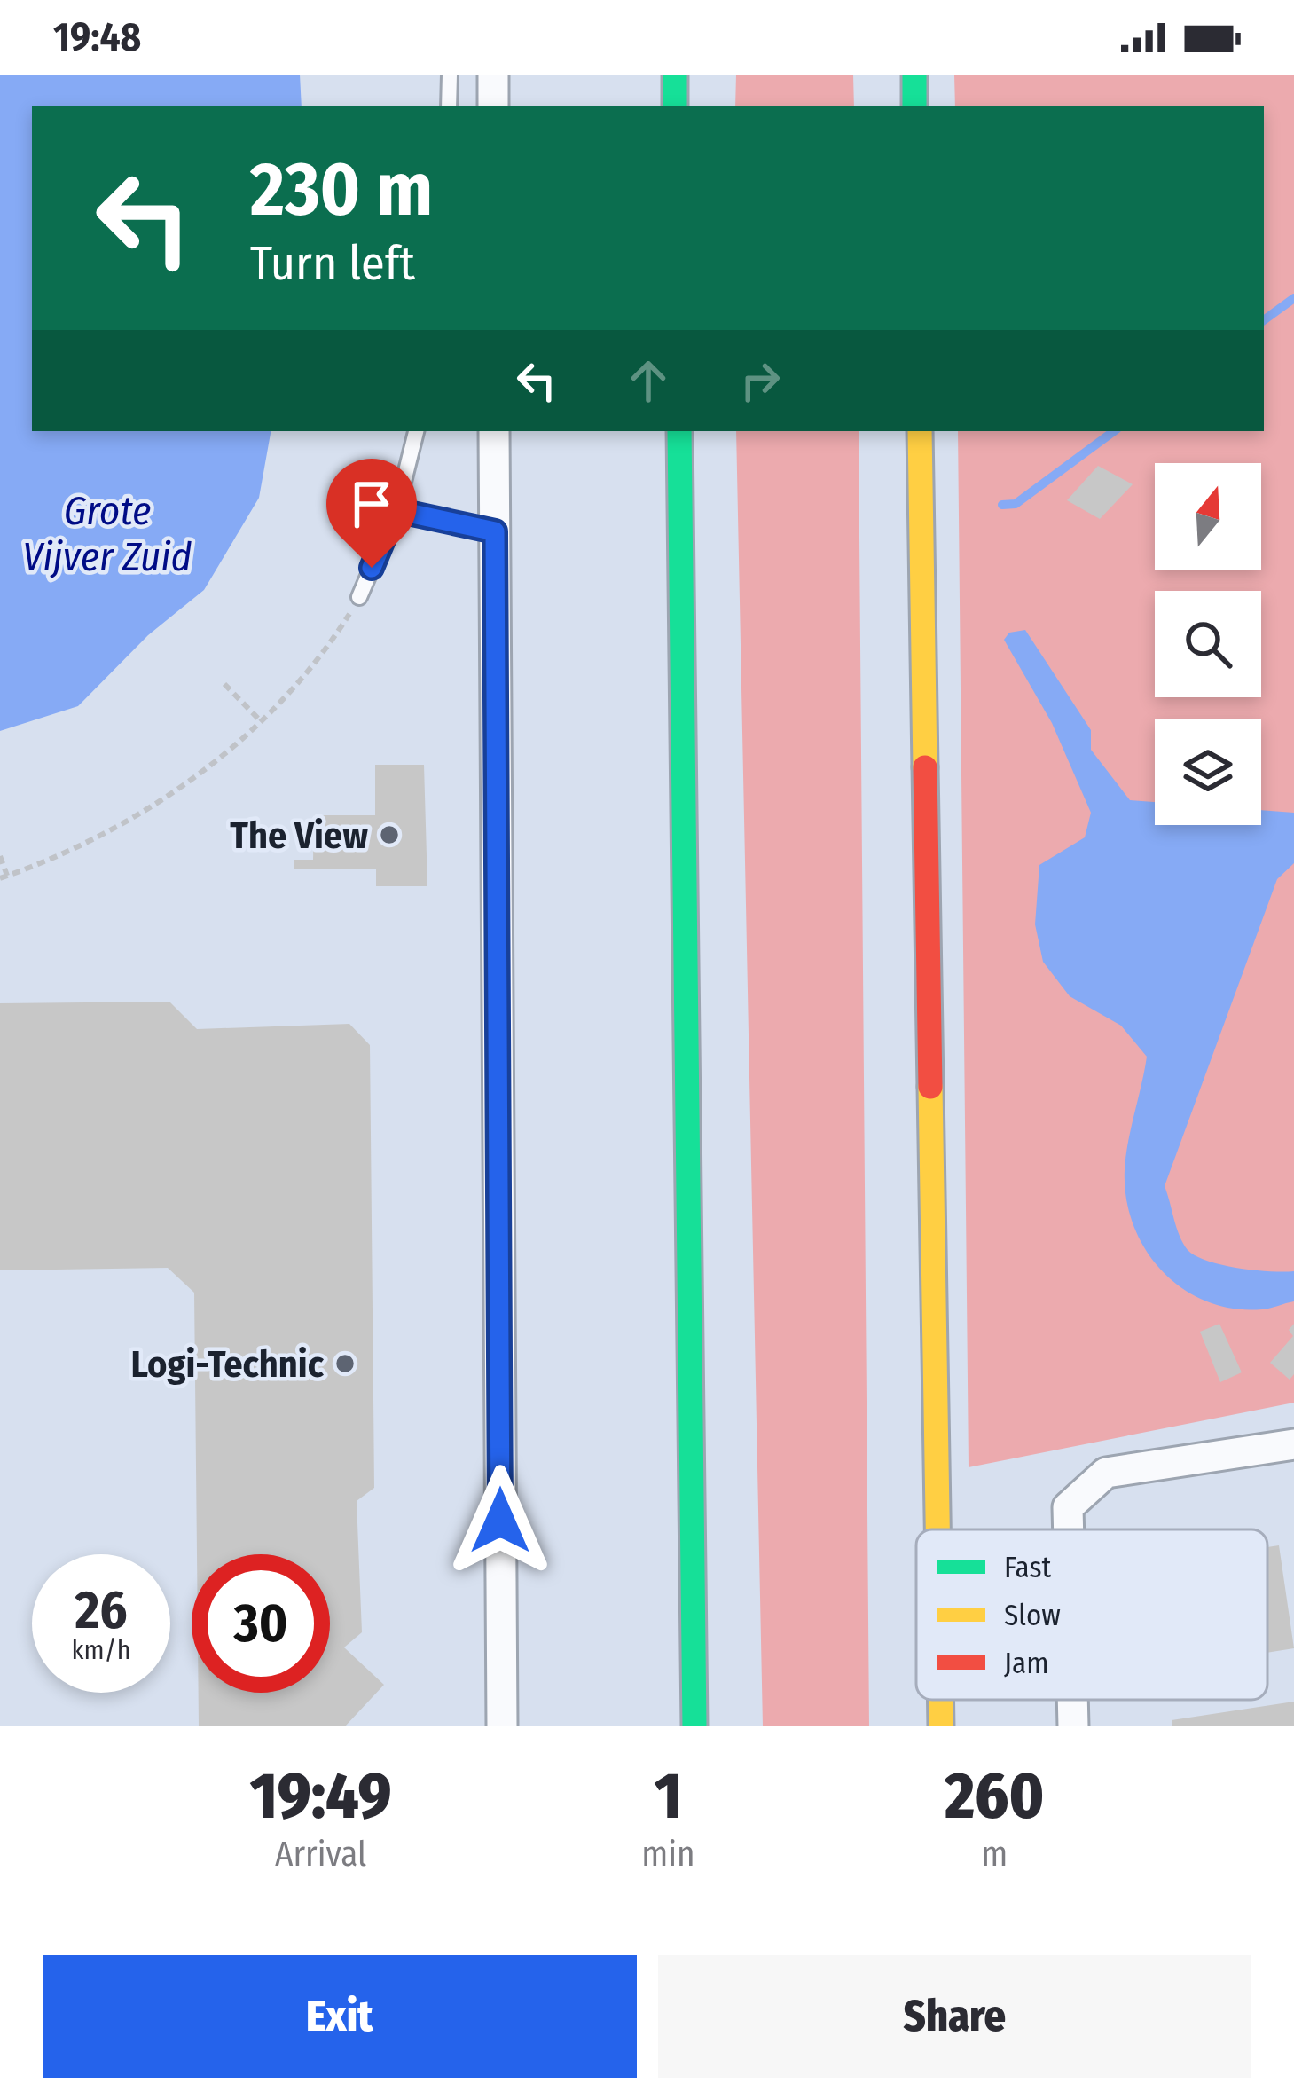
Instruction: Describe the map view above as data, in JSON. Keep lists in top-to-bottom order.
{
  "water": ["Grote Vijver Zuid"],
  "places": ["The View", "Logi-Technic"],
  "legend": ["Fast", "Slow", "Jam"],
  "north": "top",
  "page": {
    "status": "19:48",
    "turn": ["230 m", "Turn left"],
    "speed": "26 km/h",
    "limit": "30",
    "eta": [
      "19:49",
      "Arrival",
      "1",
      "min",
      "260",
      "m"
    ],
    "buttons": ["Exit", "Share"]
  }
}
